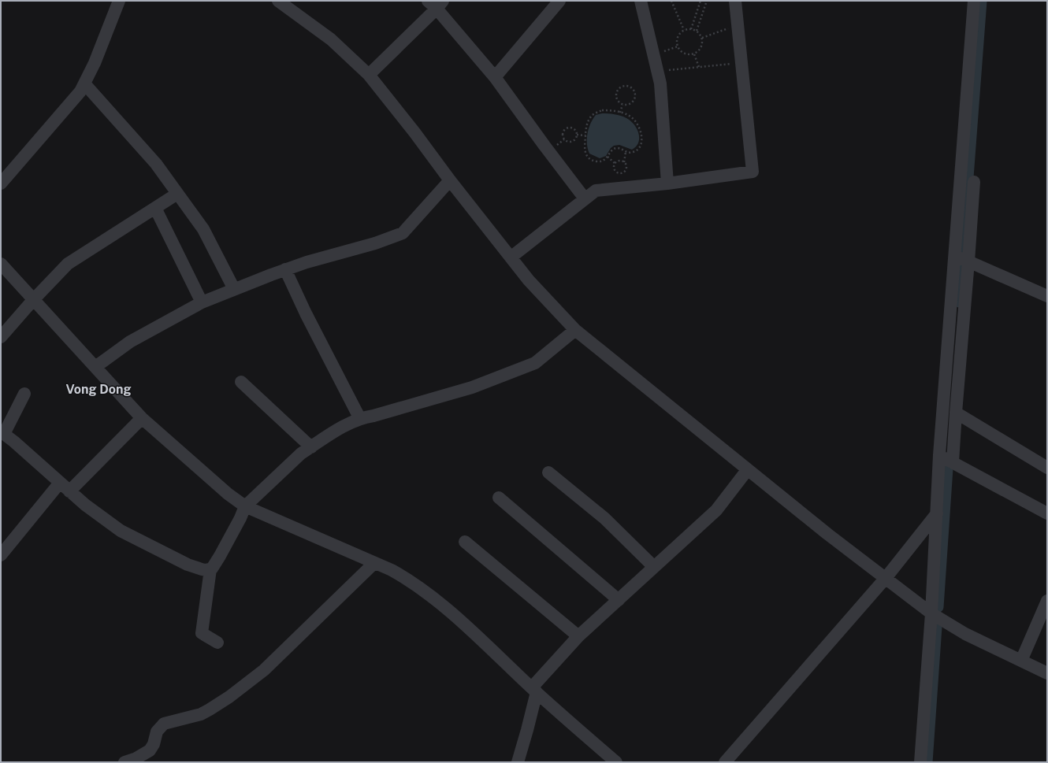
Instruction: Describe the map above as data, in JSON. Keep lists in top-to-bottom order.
{
  "districts": ["Vong Dong"]
}
